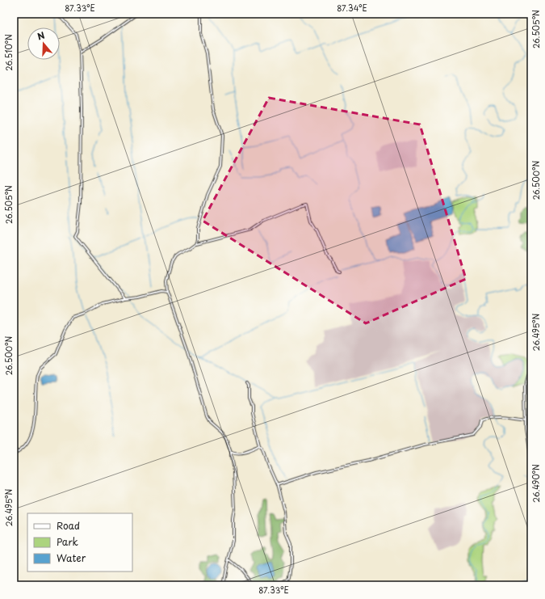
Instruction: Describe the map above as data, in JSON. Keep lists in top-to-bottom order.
{
  "legend": ["Road", "Park", "Water"],
  "north": "top",
  "coordinates": [
    "87.33°E",
    "87.34°E",
    "26.505°N",
    "26.510°N",
    "26.500°N",
    "26.495°N",
    "26.490°N"
  ]
}
